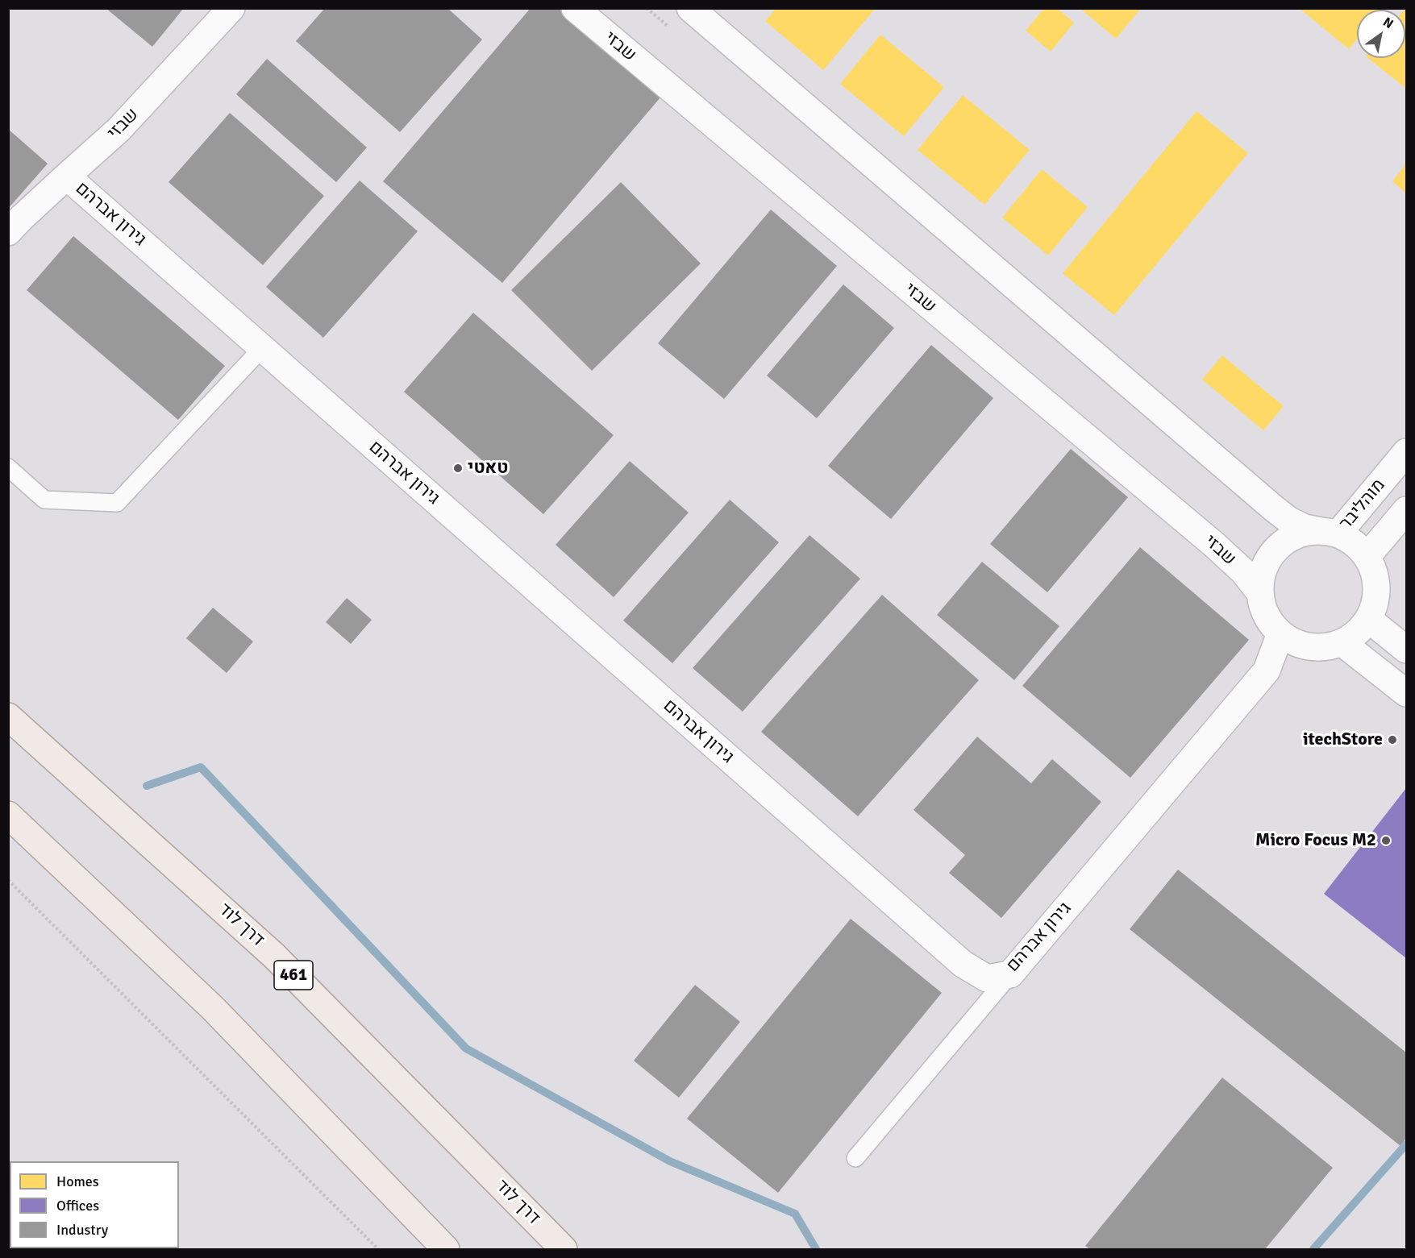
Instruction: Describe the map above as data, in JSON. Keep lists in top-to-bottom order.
{
  "streets": {
    "main road": ["דרך לוד", "461"],
    "street": ["שבזי", "גירון אברהם", "מוהליבר"]
  },
  "crossings": [
    ["שבזי", "גירון אברהם"],
    ["שבזי", "מוהליבר"],
    ["גירון אברהם", "מוהליבר"]
  ],
  "places": ["טאטי", "itechStore", "Micro Focus M2"],
  "legend": ["Homes", "Offices", "Industry"],
  "north": "top right"
}
